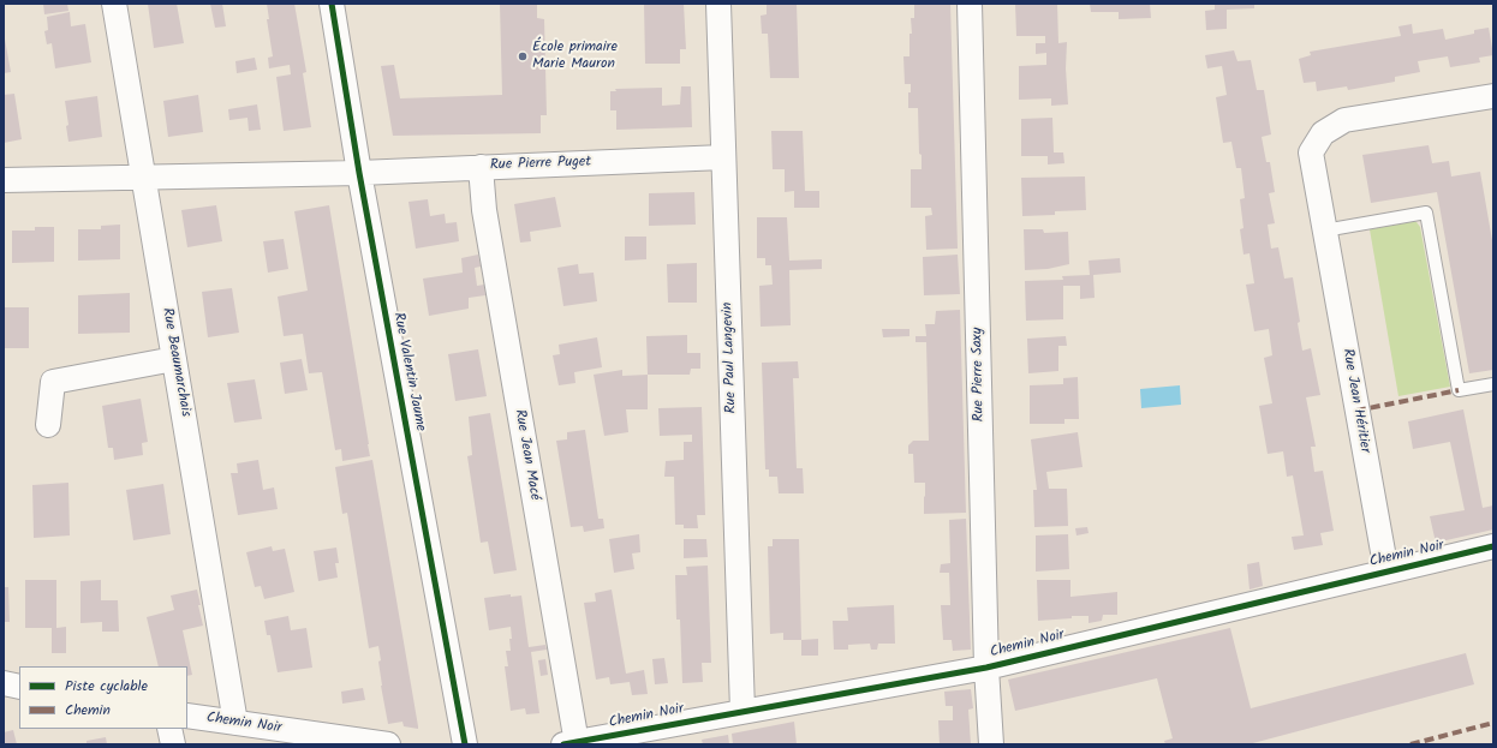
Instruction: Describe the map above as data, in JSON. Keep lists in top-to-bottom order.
{
  "streets": {
    "street": [
      "Rue Pierre Puget",
      "Rue Paul Langevin",
      "Rue Beaumarchais",
      "Rue Valentin Jaume",
      "Rue Pierre Saxy",
      "Rue Jean Héritier",
      "Rue Jean Macé",
      "Chemin Noir"
    ]
  },
  "crossings": [
    ["Rue Pierre Puget", "Rue Paul Langevin"],
    ["Rue Pierre Puget", "Rue Beaumarchais"],
    ["Rue Pierre Puget", "Rue Valentin Jaume"],
    ["Rue Pierre Puget", "Rue Jean Macé"],
    ["Rue Paul Langevin", "Chemin Noir"],
    ["Rue Beaumarchais", "Chemin Noir"],
    ["Rue Pierre Saxy", "Chemin Noir"],
    ["Rue Jean Héritier", "Chemin Noir"],
    ["Rue Jean Macé", "Chemin Noir"]
  ],
  "places": ["École primaire Marie Mauron"],
  "legend": ["Piste cyclable", "Chemin"]
}
